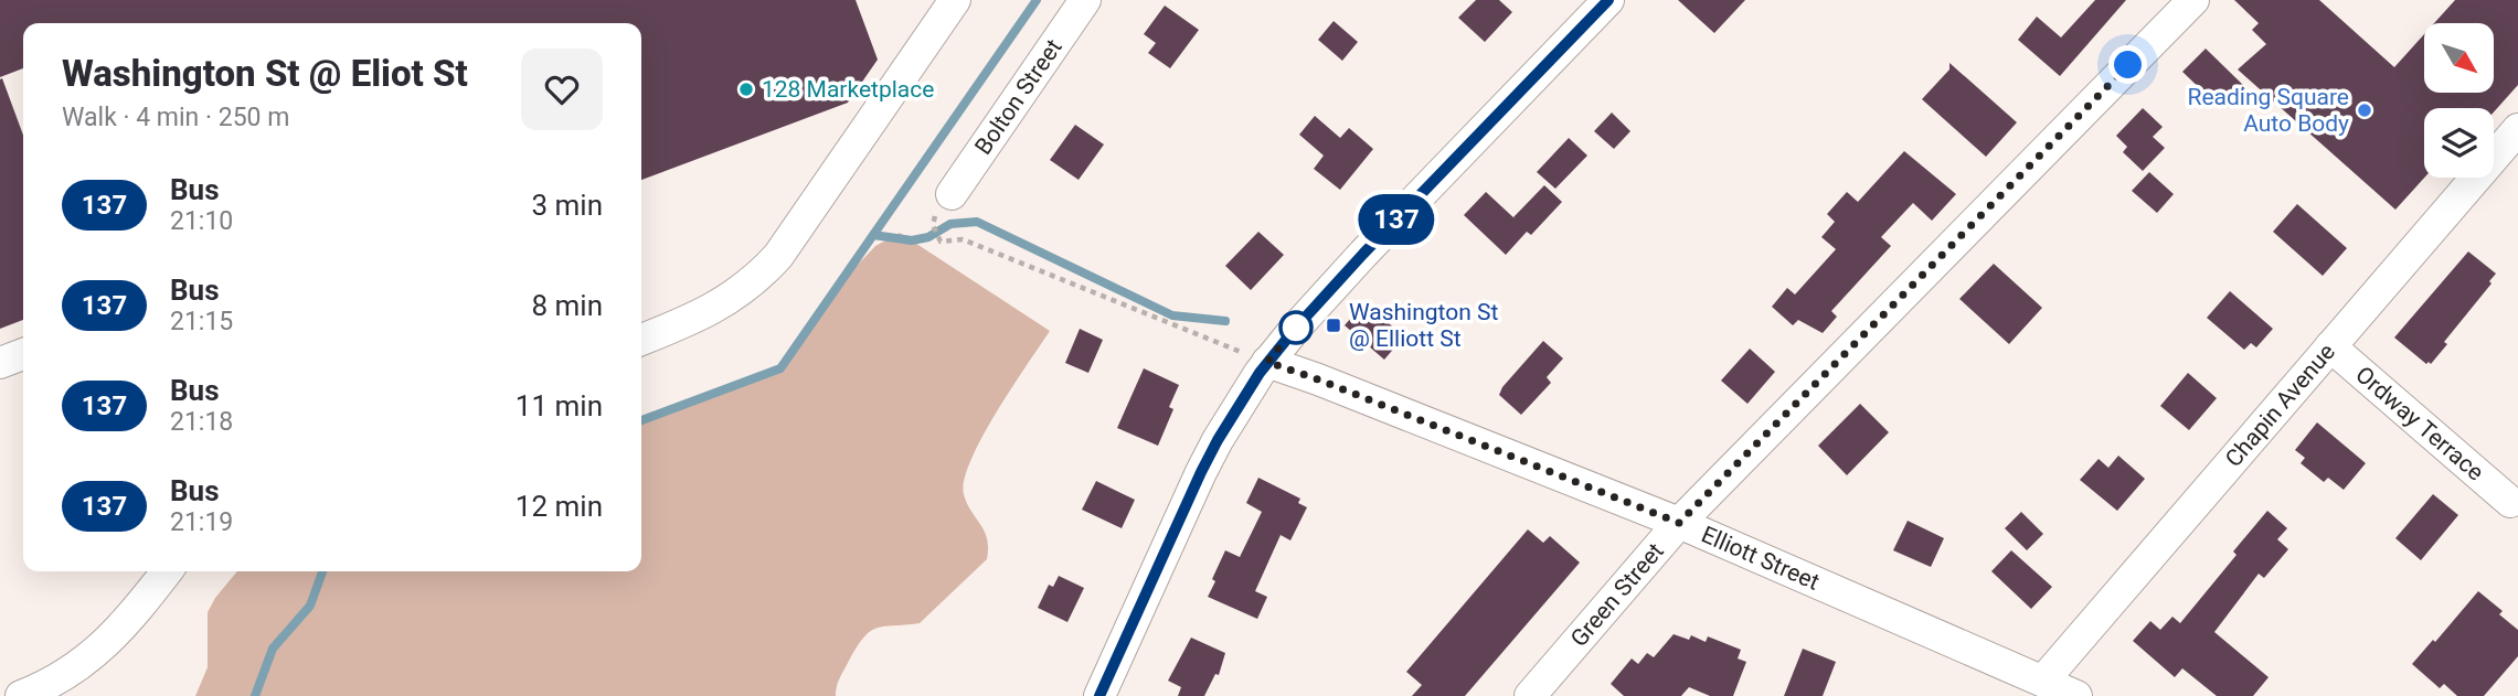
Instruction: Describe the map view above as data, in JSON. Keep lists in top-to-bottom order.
{
  "streets": {
    "street": [
      "Bolton Street",
      "Chapin Avenue",
      "Ordway Terrace",
      "Elliott Street",
      "Green Street"
    ]
  },
  "crossings": [
    ["Chapin Avenue", "Ordway Terrace"],
    ["Chapin Avenue", "Elliott Street"],
    ["Elliott Street", "Green Street"]
  ],
  "places": {
    "other": ["128 Marketplace", "Reading Square Auto Body"],
    "transit": ["Washington St @ Elliott St"]
  },
  "lines": ["bus line 137"],
  "north": "bottom right",
  "page": {
    "on_map": "137",
    "heading": ["Washington St @ Eliot St", "Walk · 4 min · 250 m"],
    "list": [
      {
        "mark": "137",
        "name": "Bus",
        "note": "21:10",
        "value": "3 min"
      },
      {
        "mark": "137",
        "name": "Bus",
        "note": "21:15",
        "value": "8 min"
      },
      {
        "mark": "137",
        "name": "Bus",
        "note": "21:18",
        "value": "11 min"
      },
      {
        "mark": "137",
        "name": "Bus",
        "note": "21:19",
        "value": "12 min"
      }
    ]
  }
}
